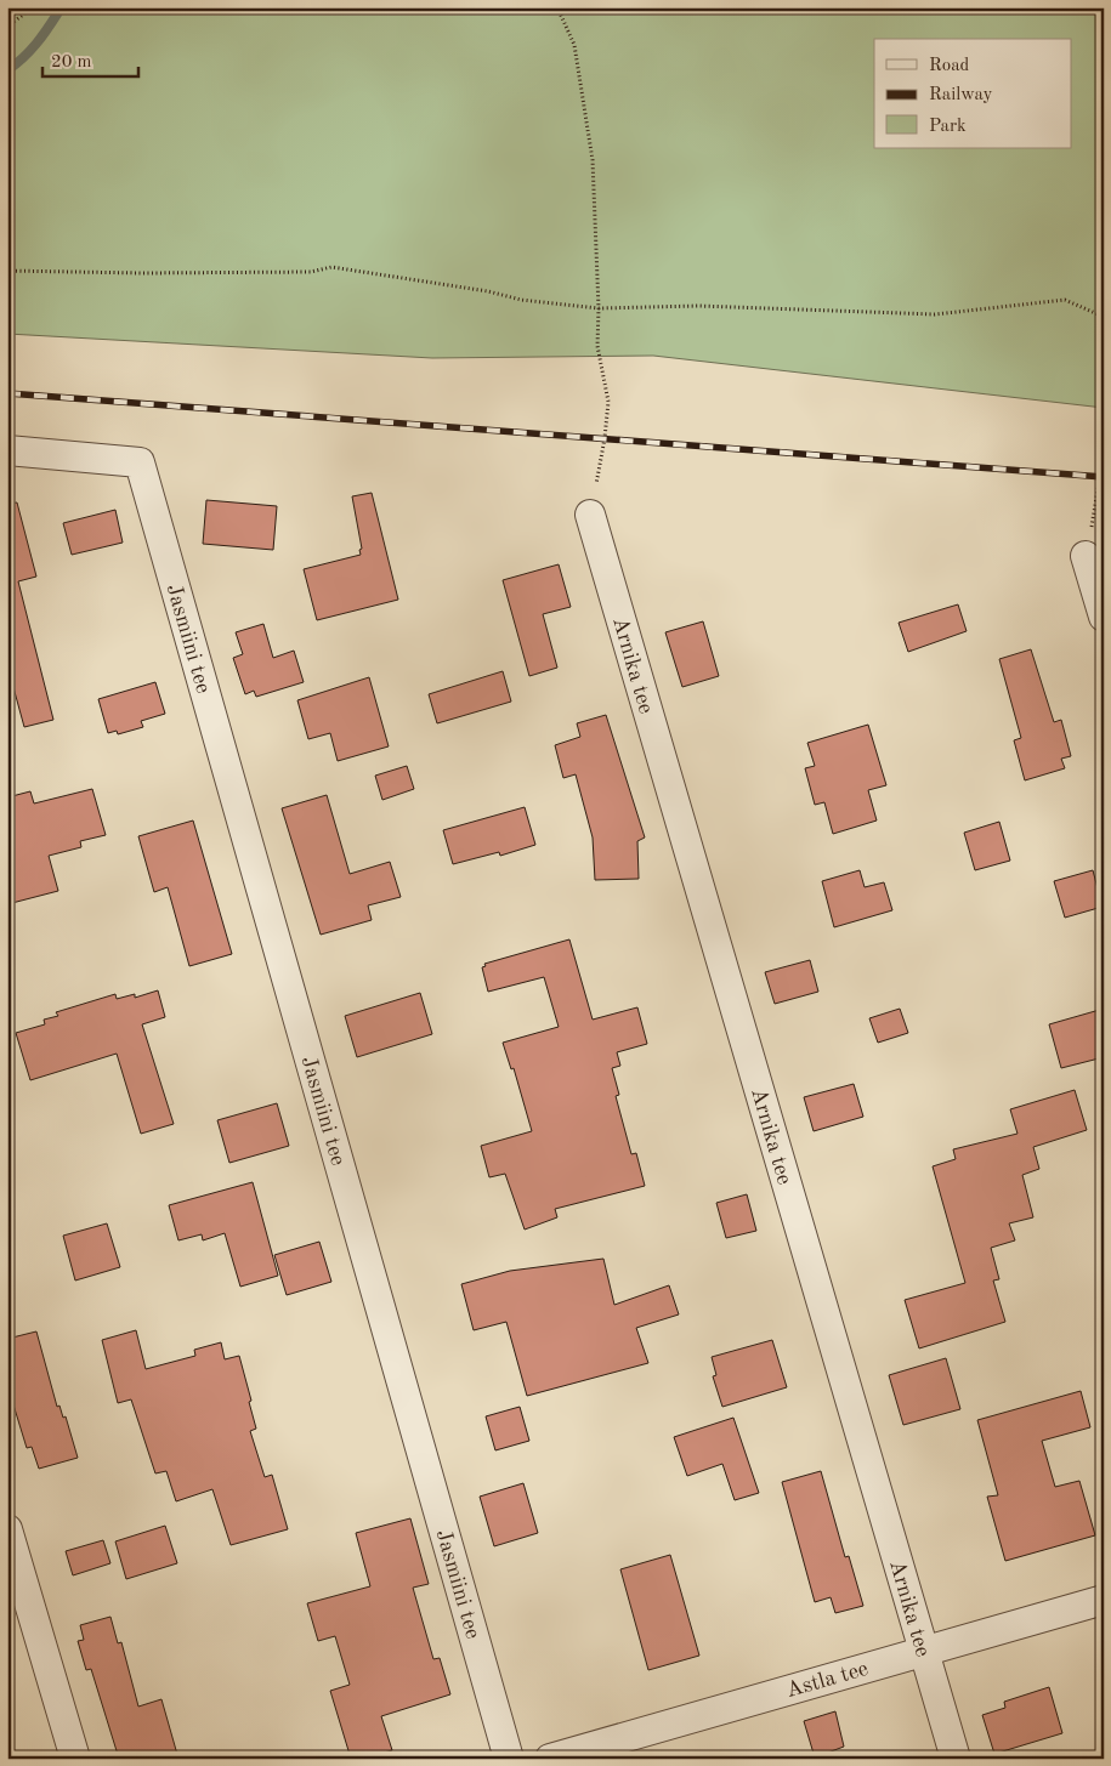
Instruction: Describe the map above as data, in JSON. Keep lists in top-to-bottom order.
{
  "streets": {
    "street": ["Jasmiini tee", "Arnika tee", "Astla tee"]
  },
  "crossings": [
    ["Arnika tee", "Astla tee"]
  ],
  "legend": ["Road", "Railway", "Park"],
  "scale_bar": "20 m"
}
